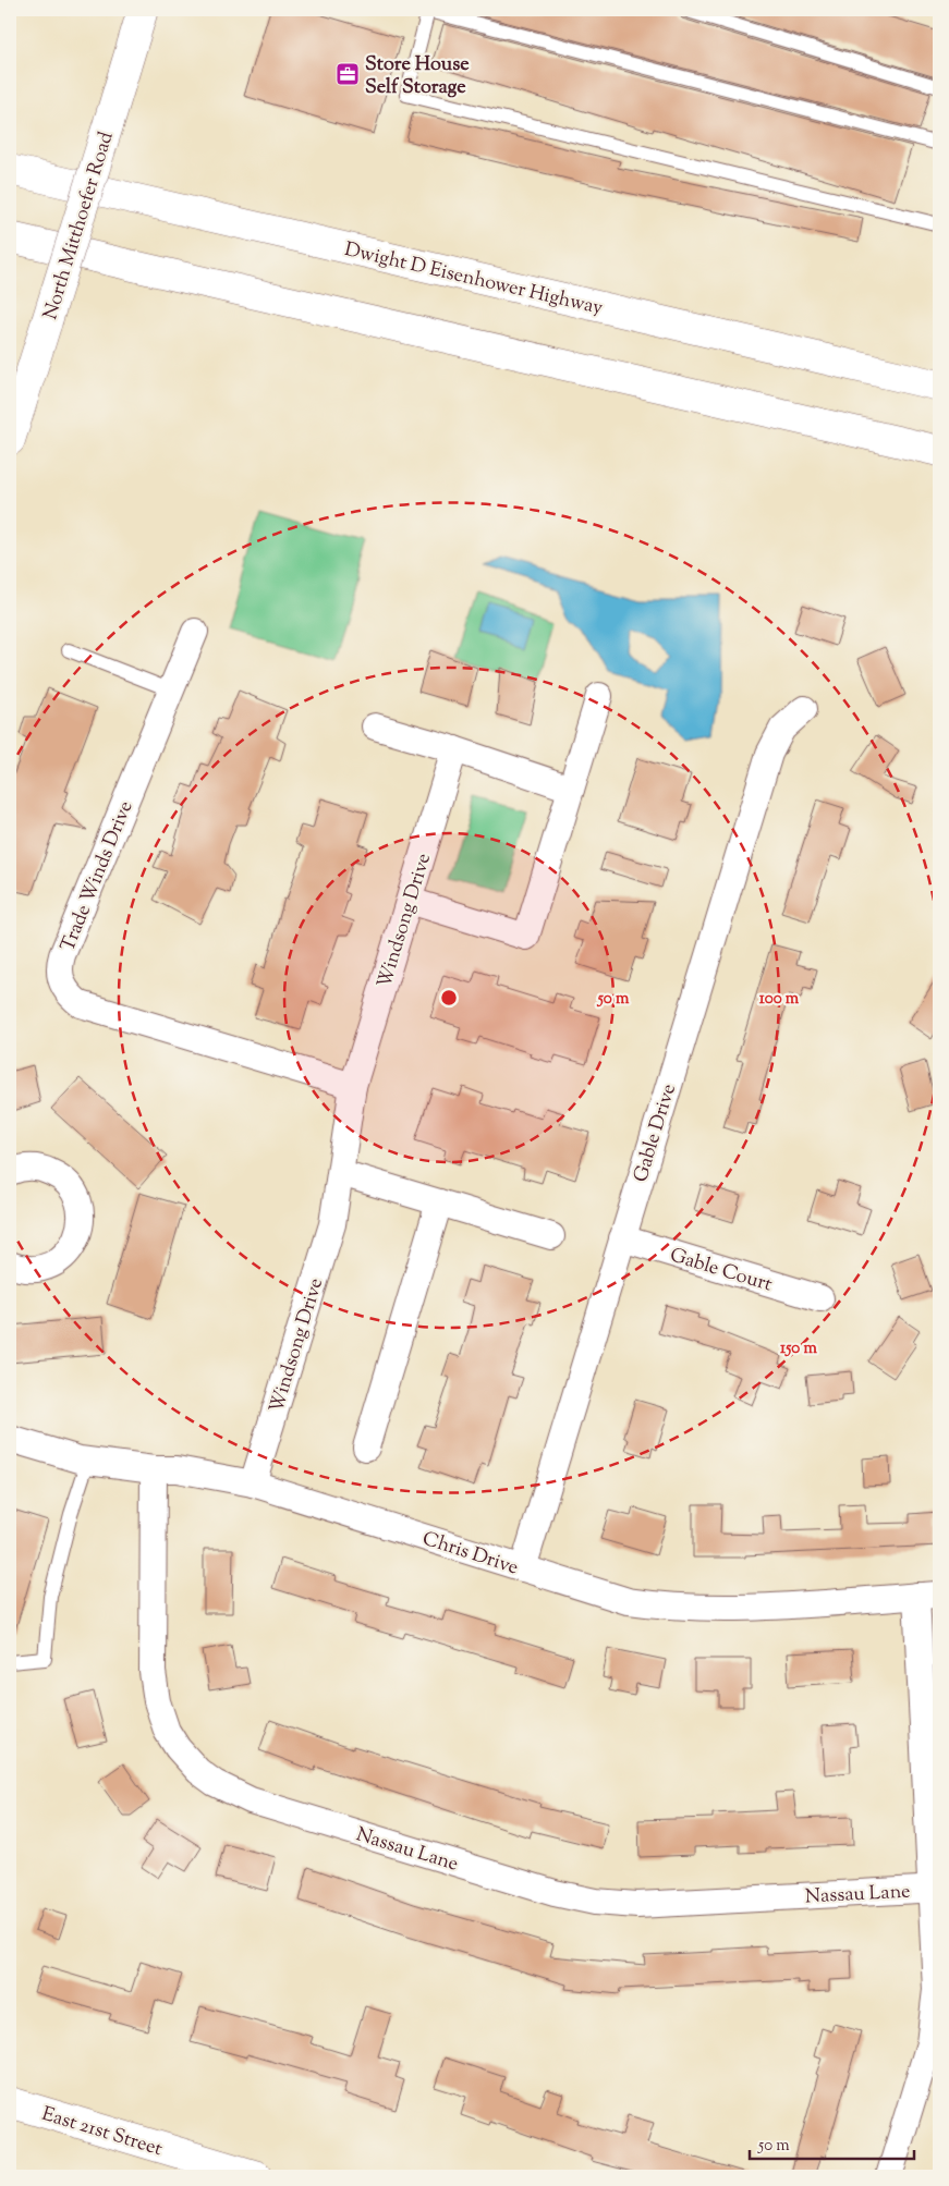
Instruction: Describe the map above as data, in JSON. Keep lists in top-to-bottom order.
{
  "streets": {
    "main road": ["North Mitthoefer Road", "Dwight D Eisenhower Highway", "East 21st Street"],
    "street": [
      "Trade Winds Drive",
      "Windsong Drive",
      "Gable Drive",
      "Gable Court",
      "Chris Drive",
      "Nassau Lane"
    ]
  },
  "crossings": [
    ["Trade Winds Drive", "Windsong Drive"],
    ["Windsong Drive", "Chris Drive"],
    ["Gable Drive", "Gable Court"],
    ["Gable Drive", "Chris Drive"],
    ["Chris Drive", "Nassau Lane"]
  ],
  "places": {
    "office": ["Store House Self Storage"]
  },
  "scale_bar": "50 m",
  "rings": ["50 m", "100 m", "150 m"]
}
